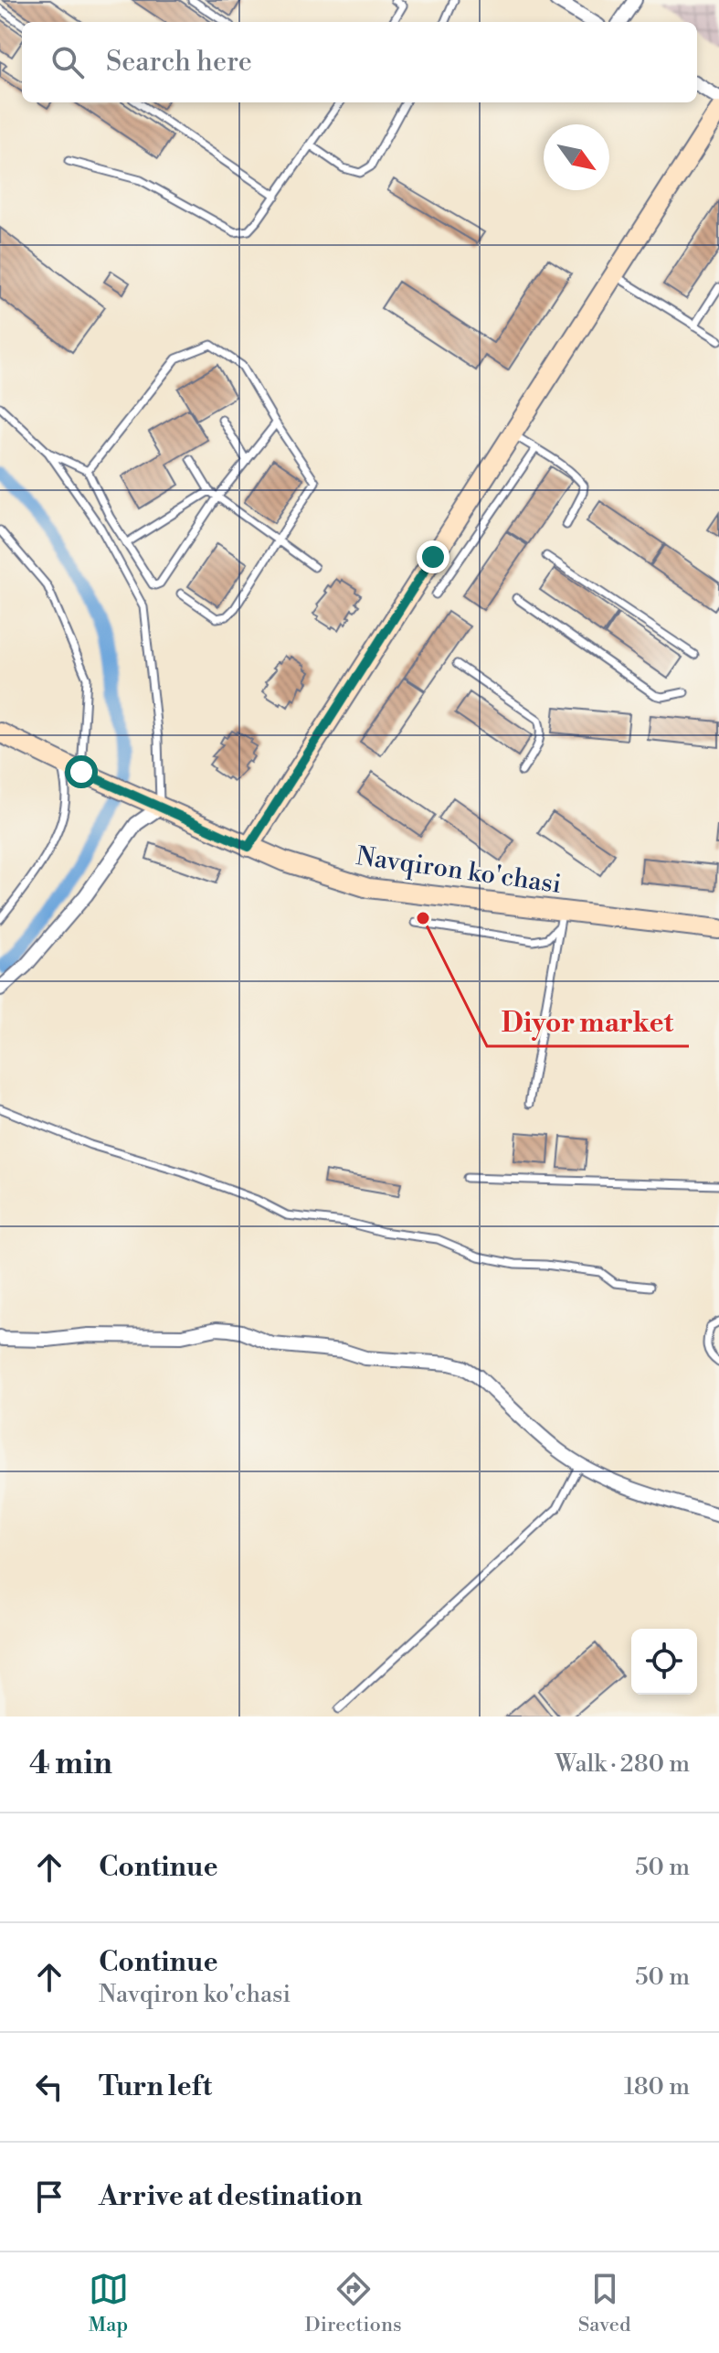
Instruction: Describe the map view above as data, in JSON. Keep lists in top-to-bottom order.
{
  "streets": {
    "street": ["Navqiron ko'chasi"]
  },
  "places": ["Diyor market"],
  "north": "bottom right",
  "page": {
    "search": "Search here",
    "heading": ["4 min", "Walk · 280 m"],
    "list": [
      ["Continue", "50 m"],
      ["Continue", "Navqiron ko'chasi", "50 m"],
      ["Turn left", "180 m"],
      "Arrive at destination"
    ],
    "nav": ["Map", "Directions", "Saved"]
  }
}
